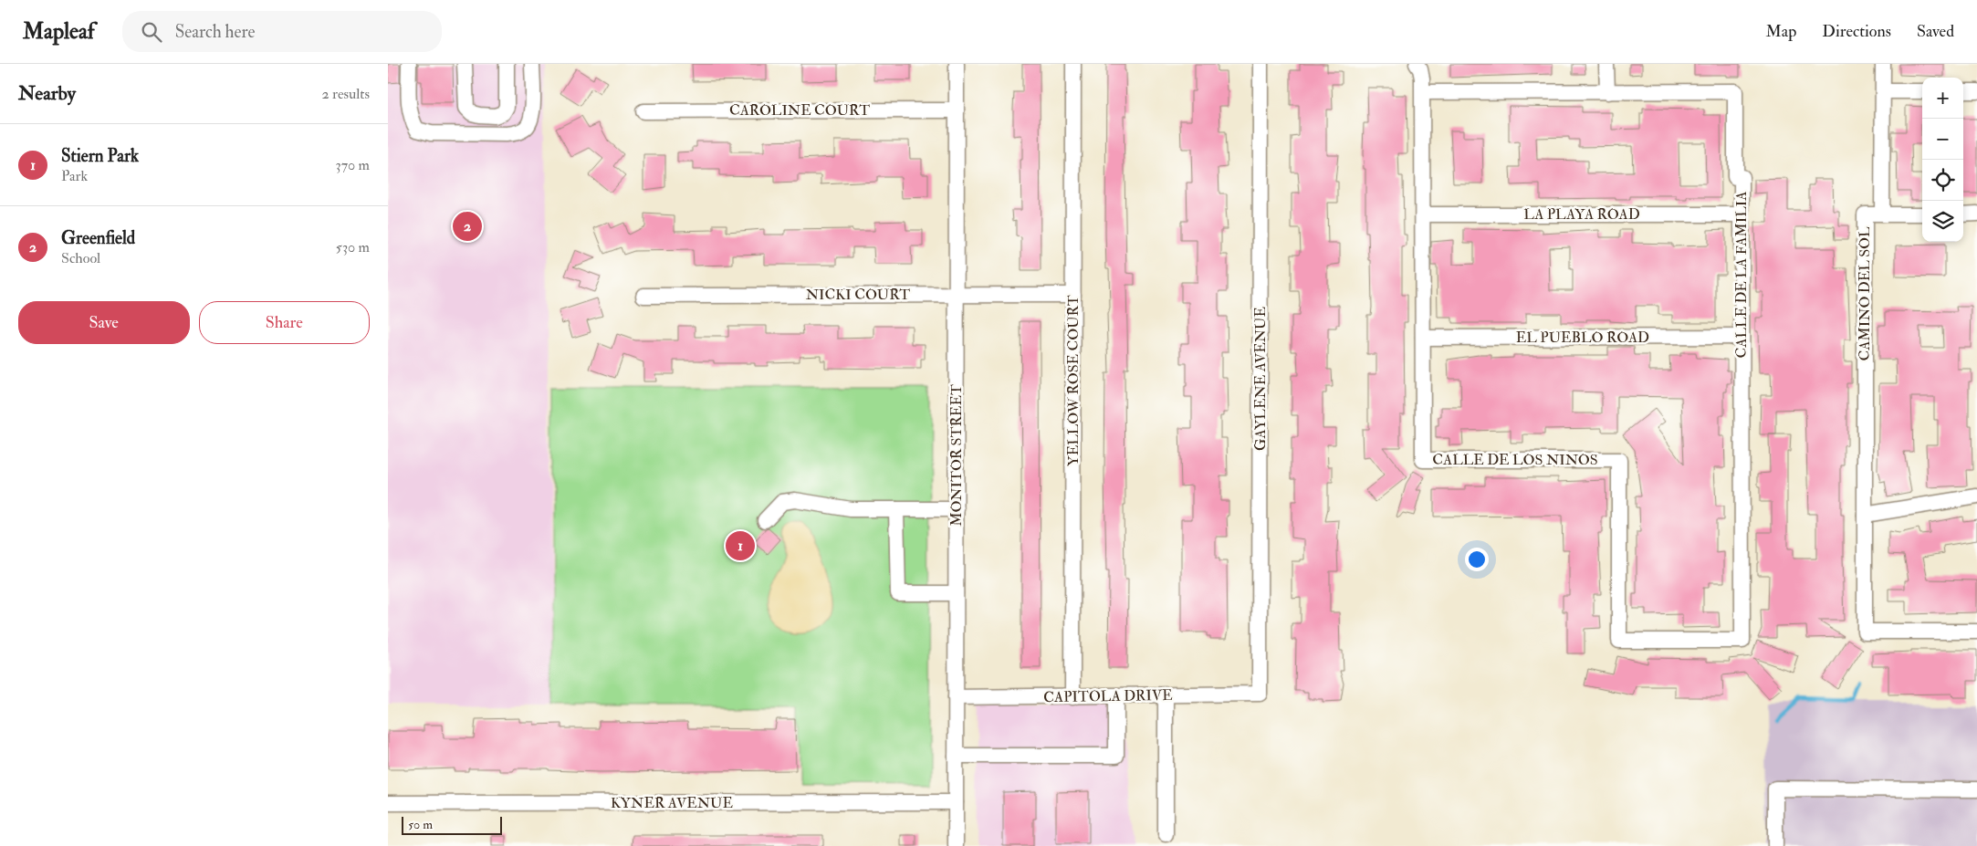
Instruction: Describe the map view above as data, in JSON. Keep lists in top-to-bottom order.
{
  "streets": {
    "street": [
      "CAROLINE COURT",
      "LA PLAYA ROAD",
      "CALLE DE LA FAMILIA",
      "CAMINO DEL SOL",
      "NICKI COURT",
      "EL PUEBLO ROAD",
      "GAYLENE AVENUE",
      "YELLOW ROSE COURT",
      "MONITOR STREET",
      "CALLE DE LOS NINOS",
      "CAPITOLA DRIVE",
      "KYNER AVENUE"
    ]
  },
  "crossings": [
    ["CAROLINE COURT", "MONITOR STREET"],
    ["LA PLAYA ROAD", "CALLE DE LA FAMILIA"],
    ["LA PLAYA ROAD", "CALLE DE LOS NINOS"],
    ["CALLE DE LA FAMILIA", "EL PUEBLO ROAD"],
    ["CALLE DE LA FAMILIA", "CALLE DE LOS NINOS"],
    ["NICKI COURT", "YELLOW ROSE COURT"],
    ["NICKI COURT", "MONITOR STREET"],
    ["EL PUEBLO ROAD", "CALLE DE LOS NINOS"],
    ["GAYLENE AVENUE", "CAPITOLA DRIVE"],
    ["YELLOW ROSE COURT", "CAPITOLA DRIVE"],
    ["MONITOR STREET", "CAPITOLA DRIVE"],
    ["MONITOR STREET", "KYNER AVENUE"]
  ],
  "scale_bar": "50 m",
  "page": {
    "header": "Mapleaf",
    "search": "Search here",
    "nav": ["Map", "Directions", "Saved"],
    "heading": ["Nearby", "2 results"],
    "map_buttons": ["+", "−"],
    "list": [
      {
        "mark": "1",
        "name": "Stiern Park",
        "note": "Park",
        "value": "370 m"
      },
      {
        "mark": "2",
        "name": "Greenfield",
        "note": "School",
        "value": "530 m"
      }
    ],
    "pins": ["2", "1"],
    "buttons": ["Save", "Share"],
    "scale": "50 m"
  }
}
